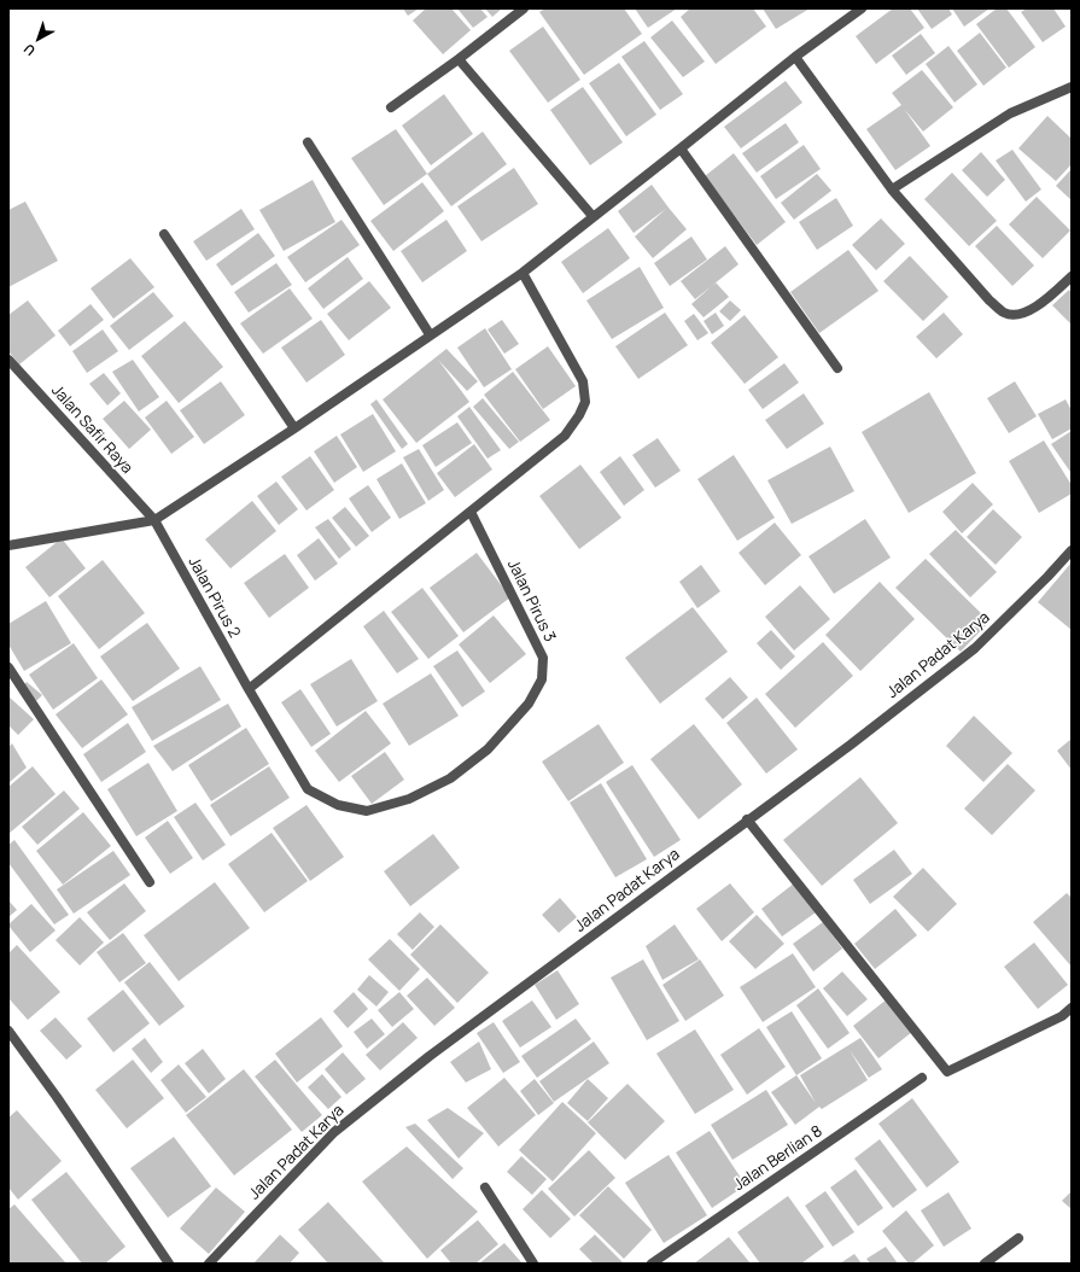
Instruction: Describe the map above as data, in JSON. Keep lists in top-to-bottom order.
{
  "streets": {
    "street": [
      "Jalan Safir Raya",
      "Jalan Pirus 2",
      "Jalan Pirus 3",
      "Jalan Padat Karya",
      "Jalan Berlian 8"
    ]
  },
  "crossings": [
    ["Jalan Safir Raya", "Jalan Pirus 2"],
    ["Jalan Pirus 2", "Jalan Pirus 3"]
  ],
  "north": "bottom left"
}
